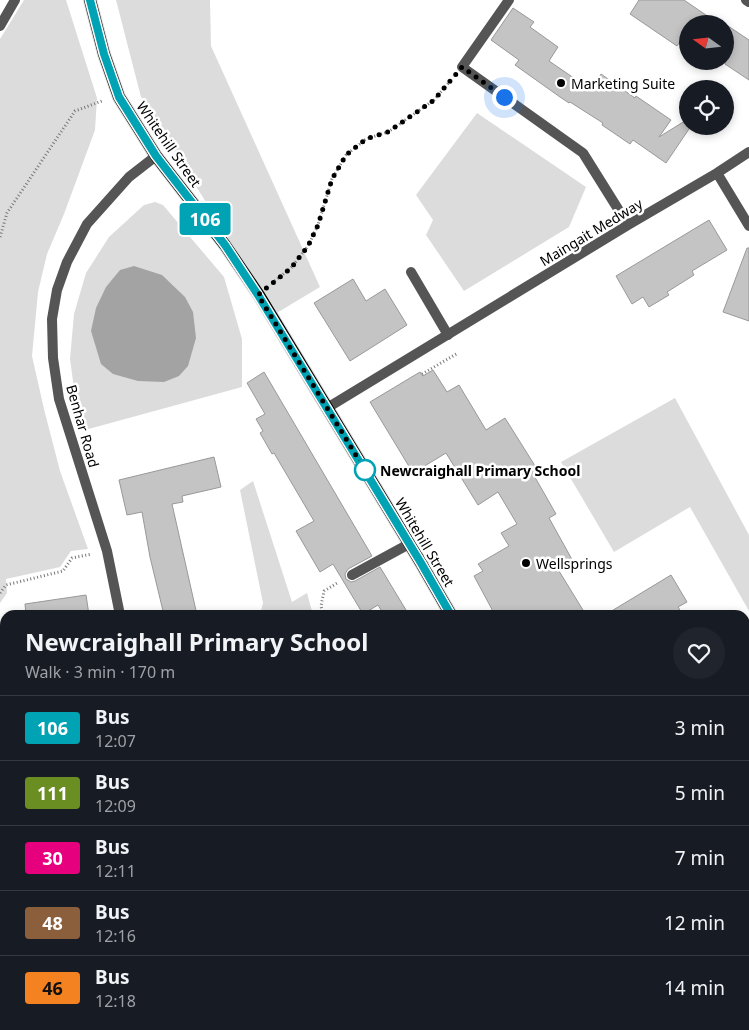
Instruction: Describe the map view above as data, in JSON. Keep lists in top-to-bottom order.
{
  "streets": {
    "main road": ["Whitehill Street"],
    "street": ["Maingait Medway", "Benhar Road"]
  },
  "crossings": [
    ["Whitehill Street", "Benhar Road"]
  ],
  "places": ["Marketing Suite", "Newcraighall Primary School", "Wellsprings"],
  "lines": ["bus line 106"],
  "north": "left",
  "page": {
    "on_map": "106",
    "heading": ["Newcraighall Primary School", "Walk · 3 min · 170 m"],
    "list": [
      {
        "mark": "106",
        "name": "Bus",
        "note": "12:07",
        "value": "3 min"
      },
      {
        "mark": "111",
        "name": "Bus",
        "note": "12:09",
        "value": "5 min"
      },
      {
        "mark": "30",
        "name": "Bus",
        "note": "12:11",
        "value": "7 min"
      },
      {
        "mark": "48",
        "name": "Bus",
        "note": "12:16",
        "value": "12 min"
      },
      {
        "mark": "46",
        "name": "Bus",
        "note": "12:18",
        "value": "14 min"
      }
    ]
  }
}
